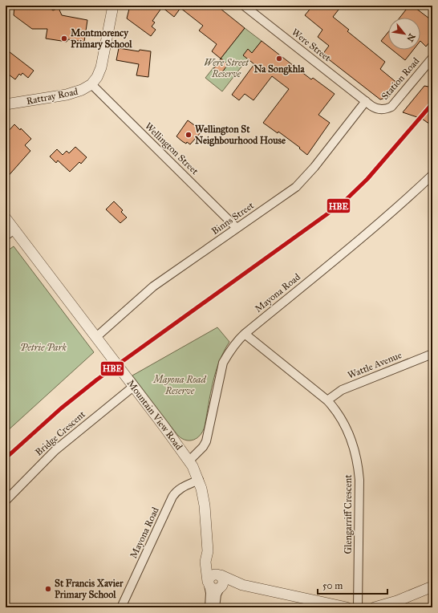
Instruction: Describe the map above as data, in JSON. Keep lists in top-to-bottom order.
{
  "streets": {
    "street": [
      "Were Street",
      "Station Road",
      "Rattray Road",
      "Wellington Street",
      "Binns Street",
      "Mayona Road",
      "Wattle Avenue",
      "Mountain View Road",
      "Bridge Crescent",
      "Glengarriff Crescent"
    ]
  },
  "crossings": [
    ["Were Street", "Station Road"],
    ["Were Street", "Binns Street"],
    ["Station Road", "Binns Street"],
    ["Rattray Road", "Wellington Street"],
    ["Wellington Street", "Binns Street"],
    ["Binns Street", "Mountain View Road"],
    ["Mayona Road", "Mountain View Road"],
    ["Mayona Road", "Glengarriff Crescent"],
    ["Wattle Avenue", "Glengarriff Crescent"],
    ["Mountain View Road", "Bridge Crescent"]
  ],
  "parks": ["Were Street Reserve", "Petrie Park", "Mayona Road Reserve"],
  "places": [
    "Montmorency Primary School",
    "Na Songkhla",
    "Wellington St Neighbourhood House",
    "St Francis Xavier Primary School"
  ],
  "lines": ["transit line HBE"],
  "scale_bar": "50 m",
  "north": "bottom right"
}
